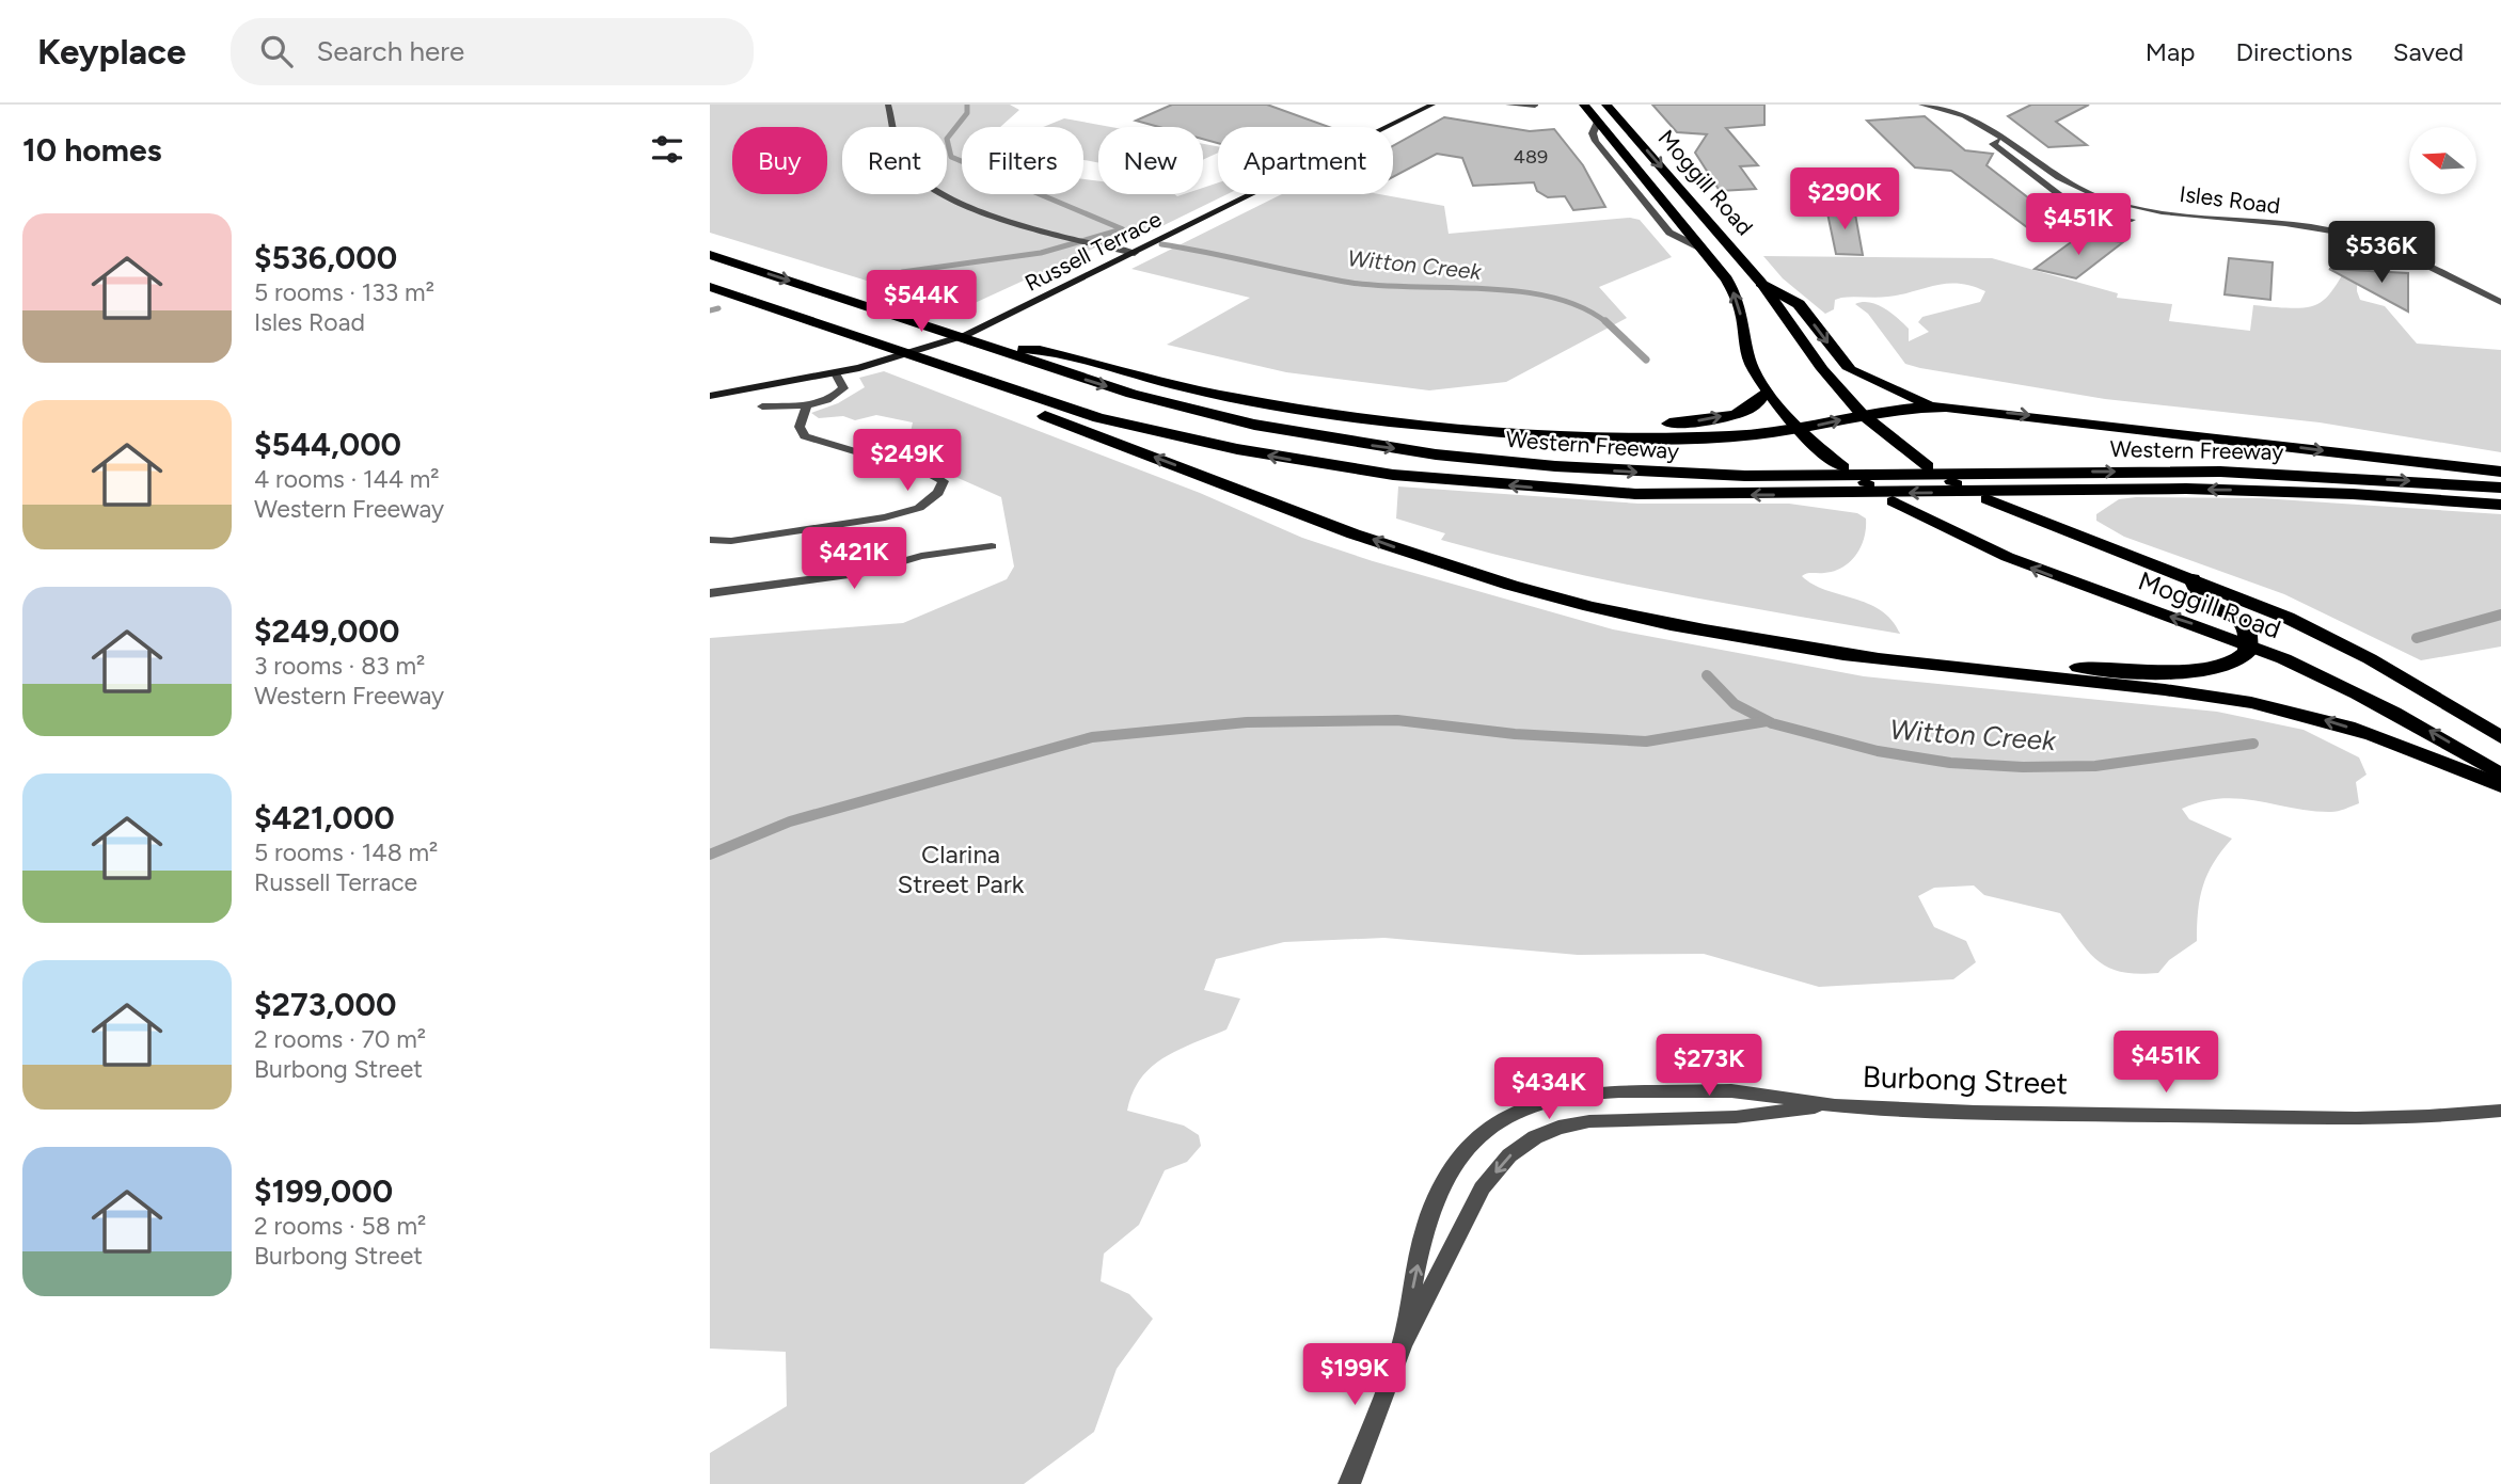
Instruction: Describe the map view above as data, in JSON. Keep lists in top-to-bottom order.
{
  "streets": {
    "highway": ["Moggill Road", "Western Freeway"],
    "main road": ["Russell Terrace"],
    "street": ["Isles Road", "Burbong Street"]
  },
  "water": ["Witton Creek"],
  "parks": ["Clarina Street Park"],
  "house_numbers": ["489"],
  "north": "left",
  "page": {
    "header": "Keyplace",
    "search": "Search here",
    "nav": ["Map", "Directions", "Saved"],
    "heading": "10 homes",
    "chip": [
      "Buy",
      "Rent",
      "Filters",
      "New",
      "Apartment"
    ],
    "price": [
      "$290K",
      "$451K",
      "$536K",
      "$544K",
      "$249K",
      "$421K",
      "$451K",
      "$273K",
      "$434K",
      "$199K"
    ],
    "list": [
      {
        "name": "$536,000",
        "note": "5 rooms · 133 m² · Isles Road"
      },
      {
        "name": "$544,000",
        "note": "4 rooms · 144 m² · Western Freeway"
      },
      {
        "name": "$249,000",
        "note": "3 rooms · 83 m² · Western Freeway"
      },
      {
        "name": "$421,000",
        "note": "5 rooms · 148 m² · Russell Terrace"
      },
      {
        "name": "$273,000",
        "note": "2 rooms · 70 m² · Burbong Street"
      },
      {
        "name": "$199,000",
        "note": "2 rooms · 58 m² · Burbong Street"
      }
    ]
  }
}
